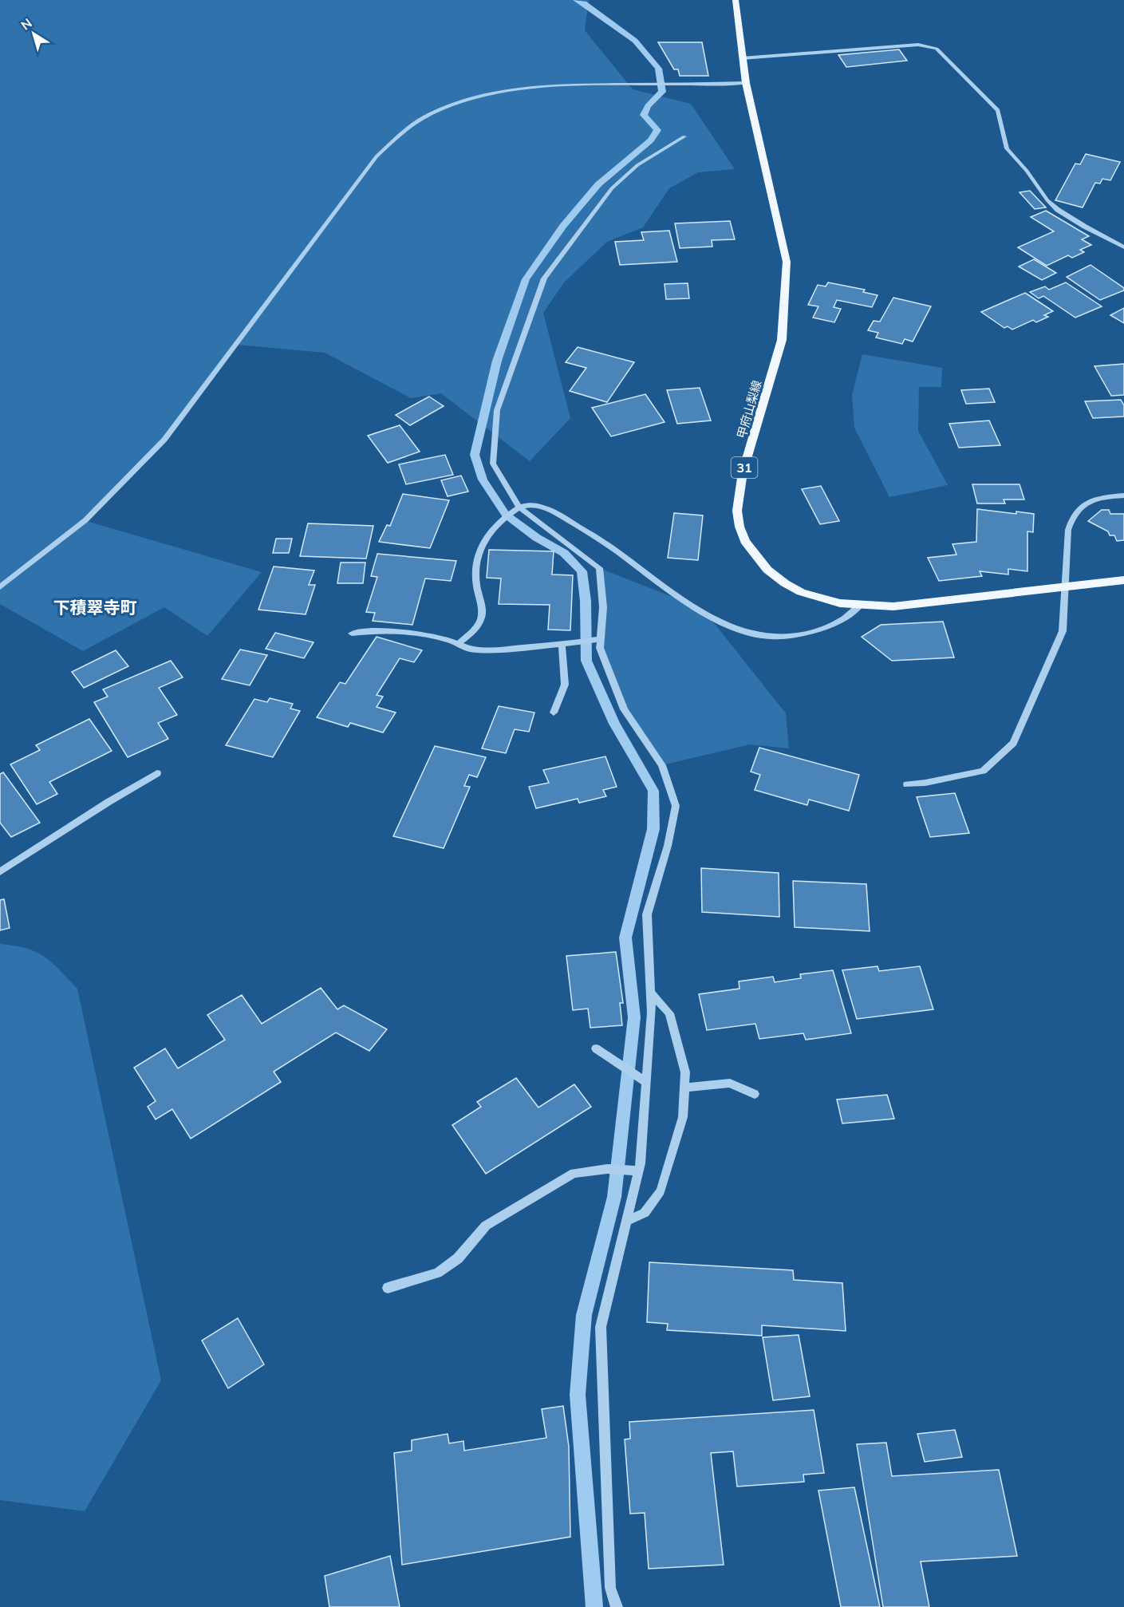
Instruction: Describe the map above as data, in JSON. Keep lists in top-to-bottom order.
{
  "streets": {
    "main road": ["甲府山梨線", "31"]
  },
  "districts": ["下積翠寺町"],
  "north": "top left"
}
